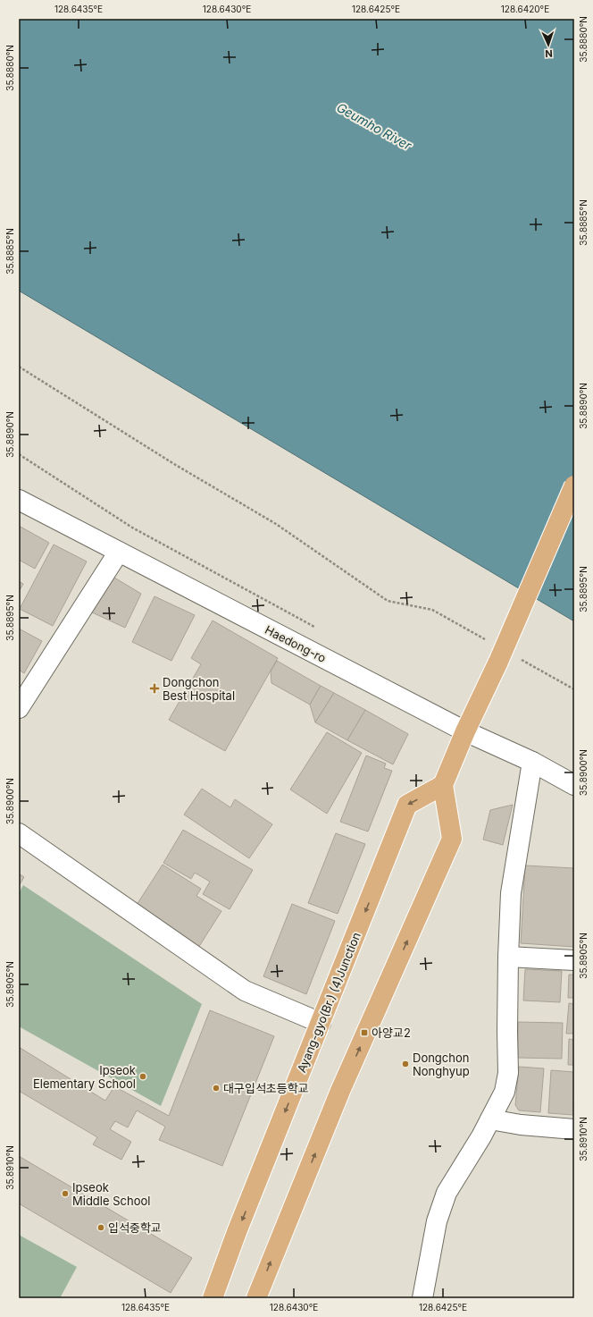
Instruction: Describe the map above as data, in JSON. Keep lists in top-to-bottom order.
{
  "streets": {
    "main road": ["Ayang-gyo(Br.) (4)Junction"],
    "street": ["Haedong-ro"]
  },
  "water": ["Geumho River"],
  "places": {
    "health": ["Dongchon Best Hospital"],
    "transit": ["아양교2"],
    "other": [
      "Dongchon Nonghyup",
      "Ipseok Elementary School",
      "대구입석초등학교",
      "Ipseok Middle School",
      "입석중학교"
    ]
  },
  "north": "bottom",
  "coordinates": [
    "128.6435°E",
    "128.6430°E",
    "128.6425°E",
    "128.6420°E",
    "35.8880°N",
    "35.8885°N",
    "35.8890°N",
    "35.8895°N",
    "35.8900°N",
    "35.8905°N",
    "35.8910°N"
  ]
}
